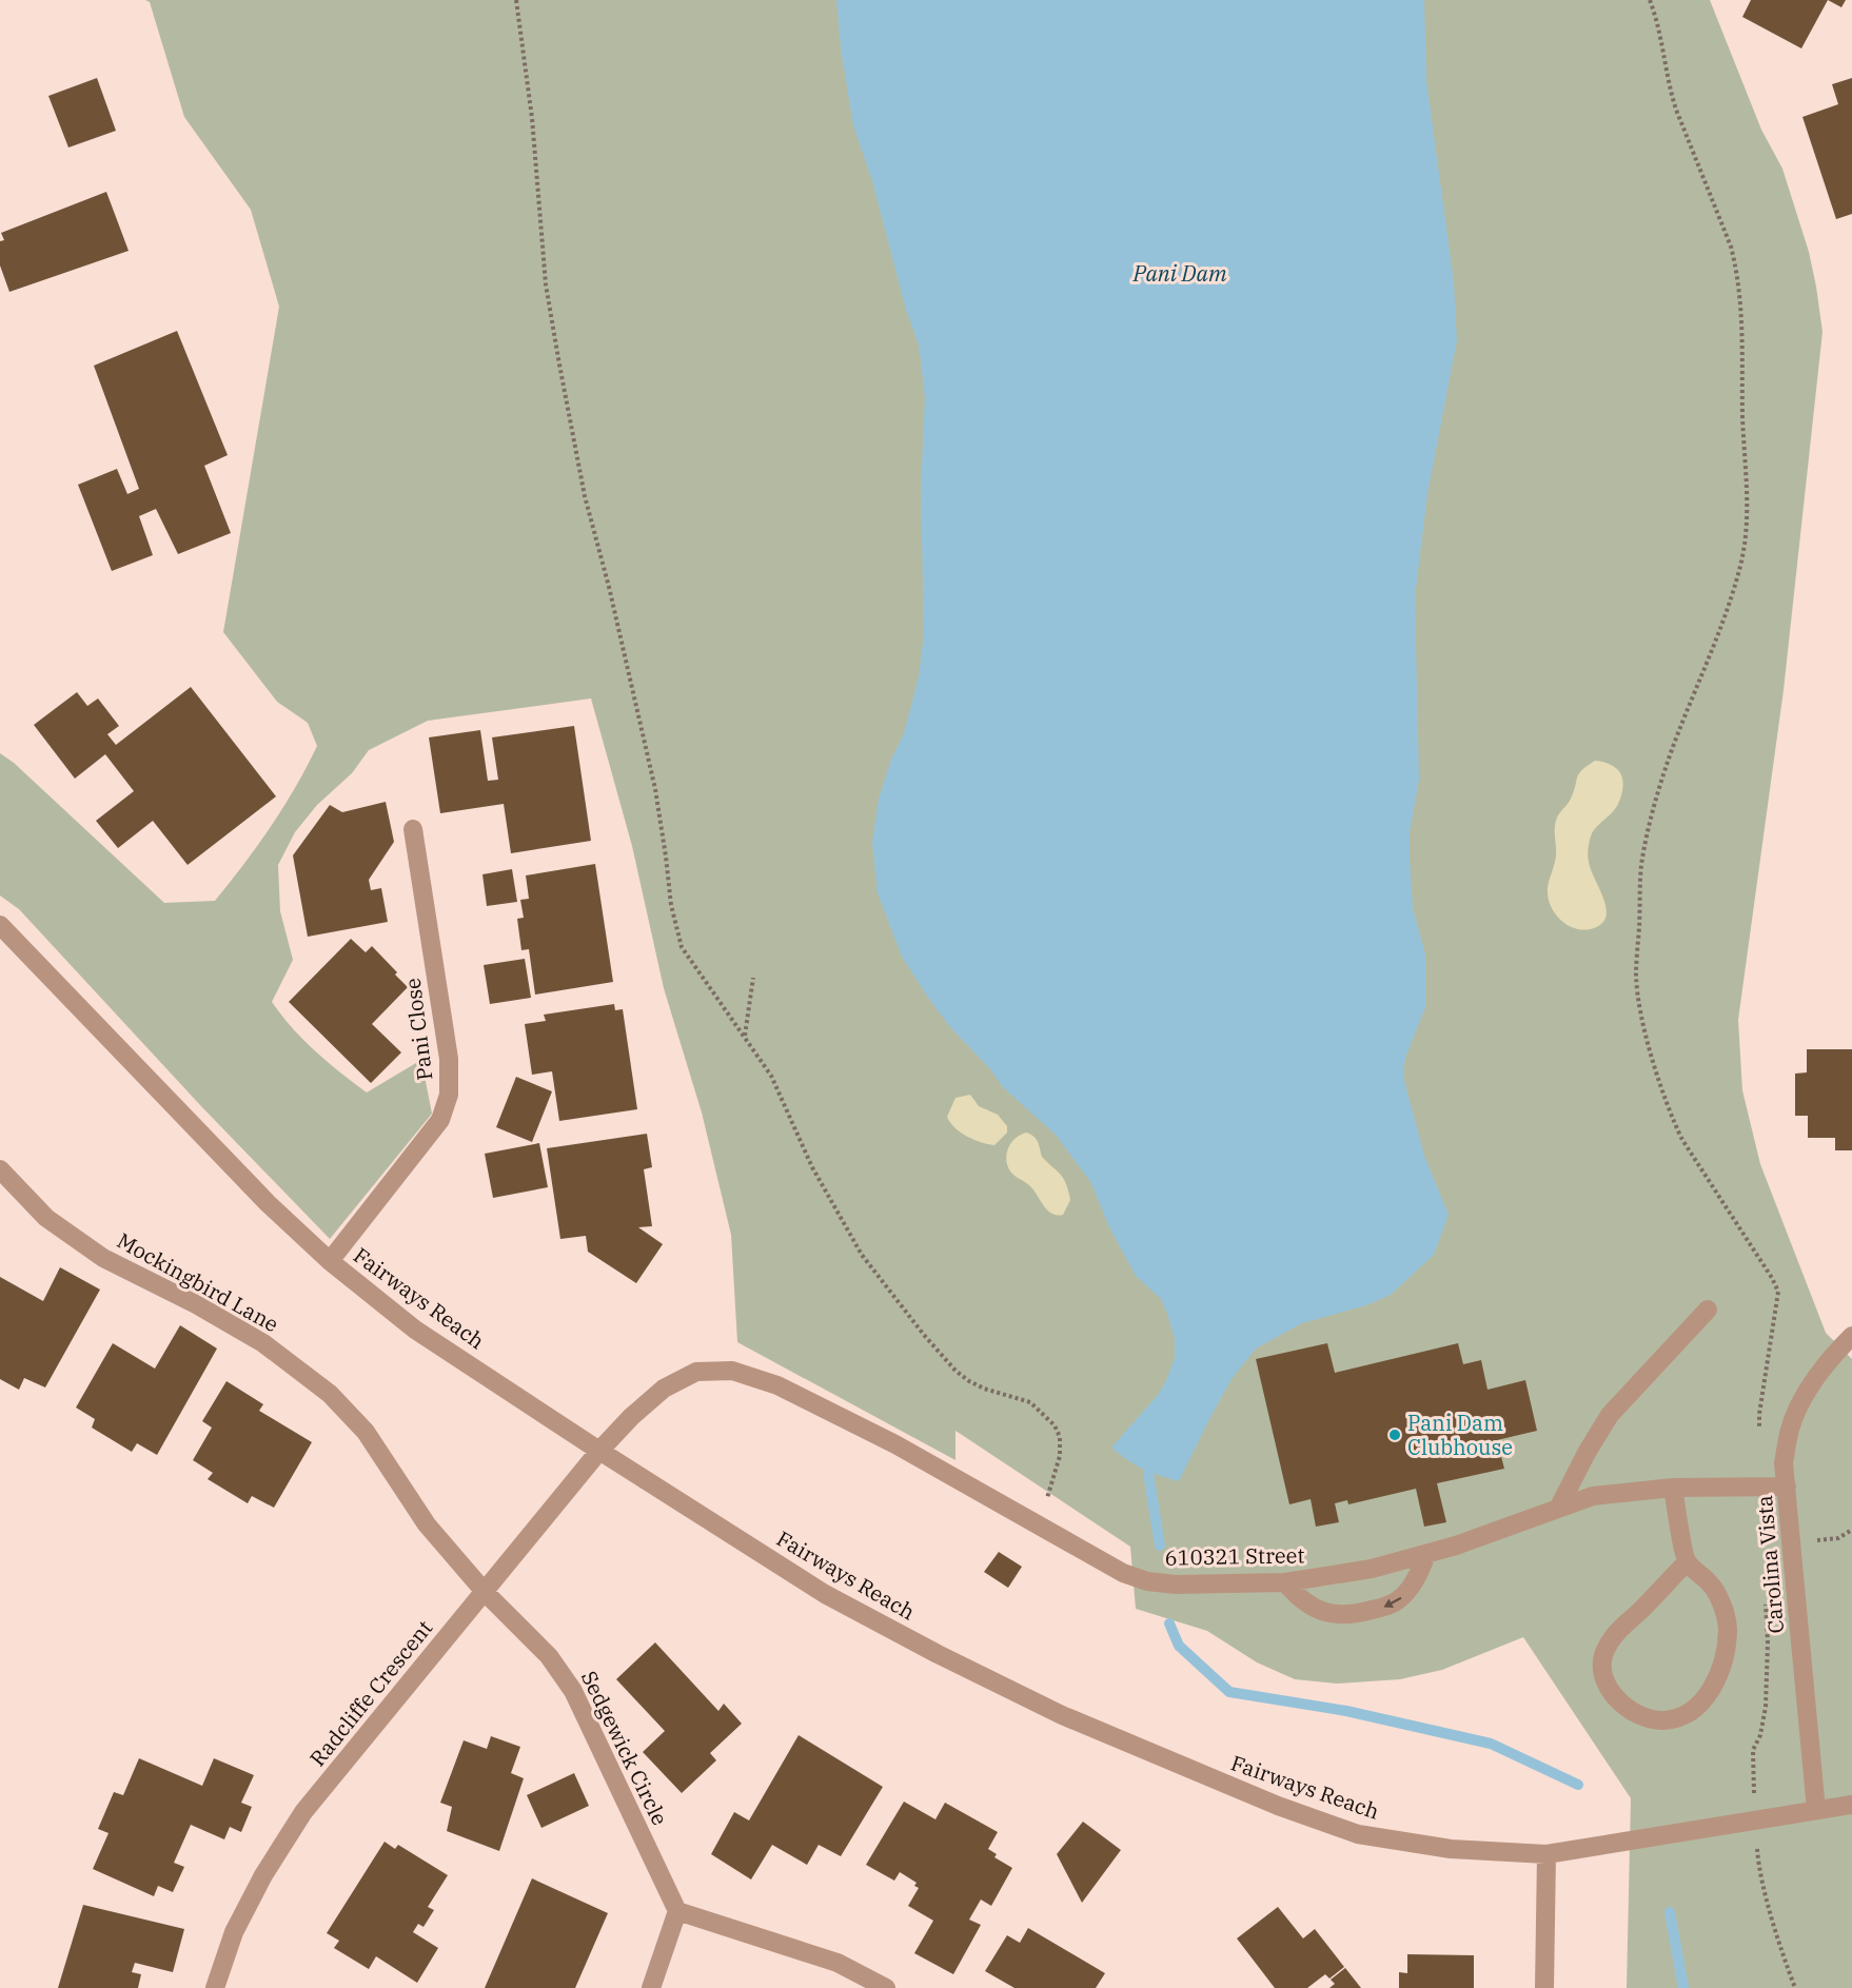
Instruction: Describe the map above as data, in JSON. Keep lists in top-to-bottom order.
{
  "streets": {
    "street": [
      "Pani Close",
      "Mockingbird Lane",
      "Fairways Reach",
      "610321 Street",
      "Carolina Vista",
      "Radcliffe Crescent",
      "Sedgewick Circle"
    ]
  },
  "crossings": [
    ["Pani Close", "Fairways Reach"],
    ["Mockingbird Lane", "Radcliffe Crescent"],
    ["Mockingbird Lane", "Sedgewick Circle"],
    ["Fairways Reach", "610321 Street"],
    ["Fairways Reach", "Carolina Vista"],
    ["Fairways Reach", "Radcliffe Crescent"],
    ["610321 Street", "Carolina Vista"],
    ["610321 Street", "Radcliffe Crescent"],
    ["Radcliffe Crescent", "Sedgewick Circle"]
  ],
  "water": ["Pani Dam"],
  "places": ["Pani Dam Clubhouse"]
}
